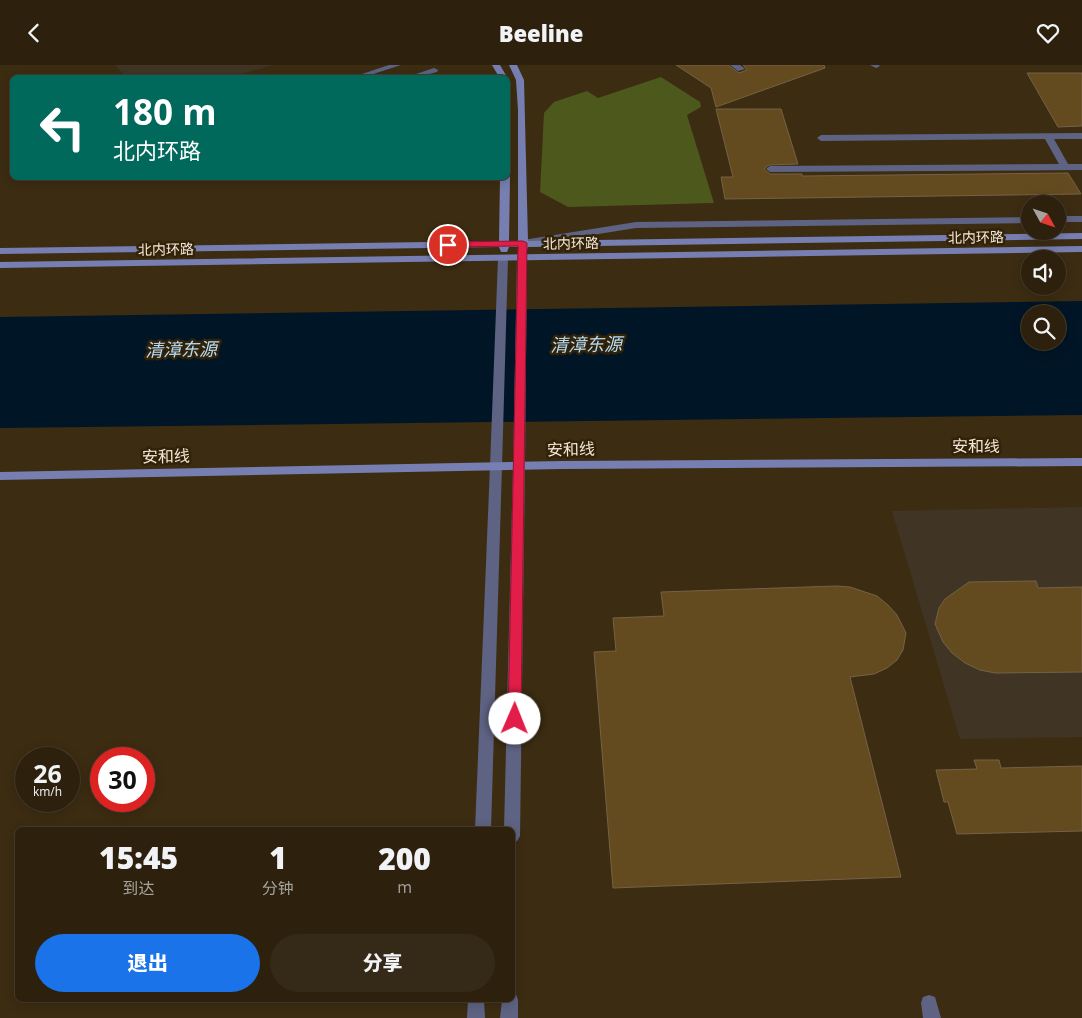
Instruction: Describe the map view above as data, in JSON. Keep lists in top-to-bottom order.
{
  "streets": {
    "main road": ["北内环路", "安和线"]
  },
  "water": ["清漳东源"],
  "north": "bottom right",
  "page": {
    "header": "Beeline",
    "turn": ["180 m", "北内环路"],
    "speed": "26 km/h",
    "limit": "30",
    "eta": [
      "15:45",
      "到达",
      "1",
      "分钟",
      "200",
      "m"
    ],
    "buttons": ["退出", "分享"]
  }
}
